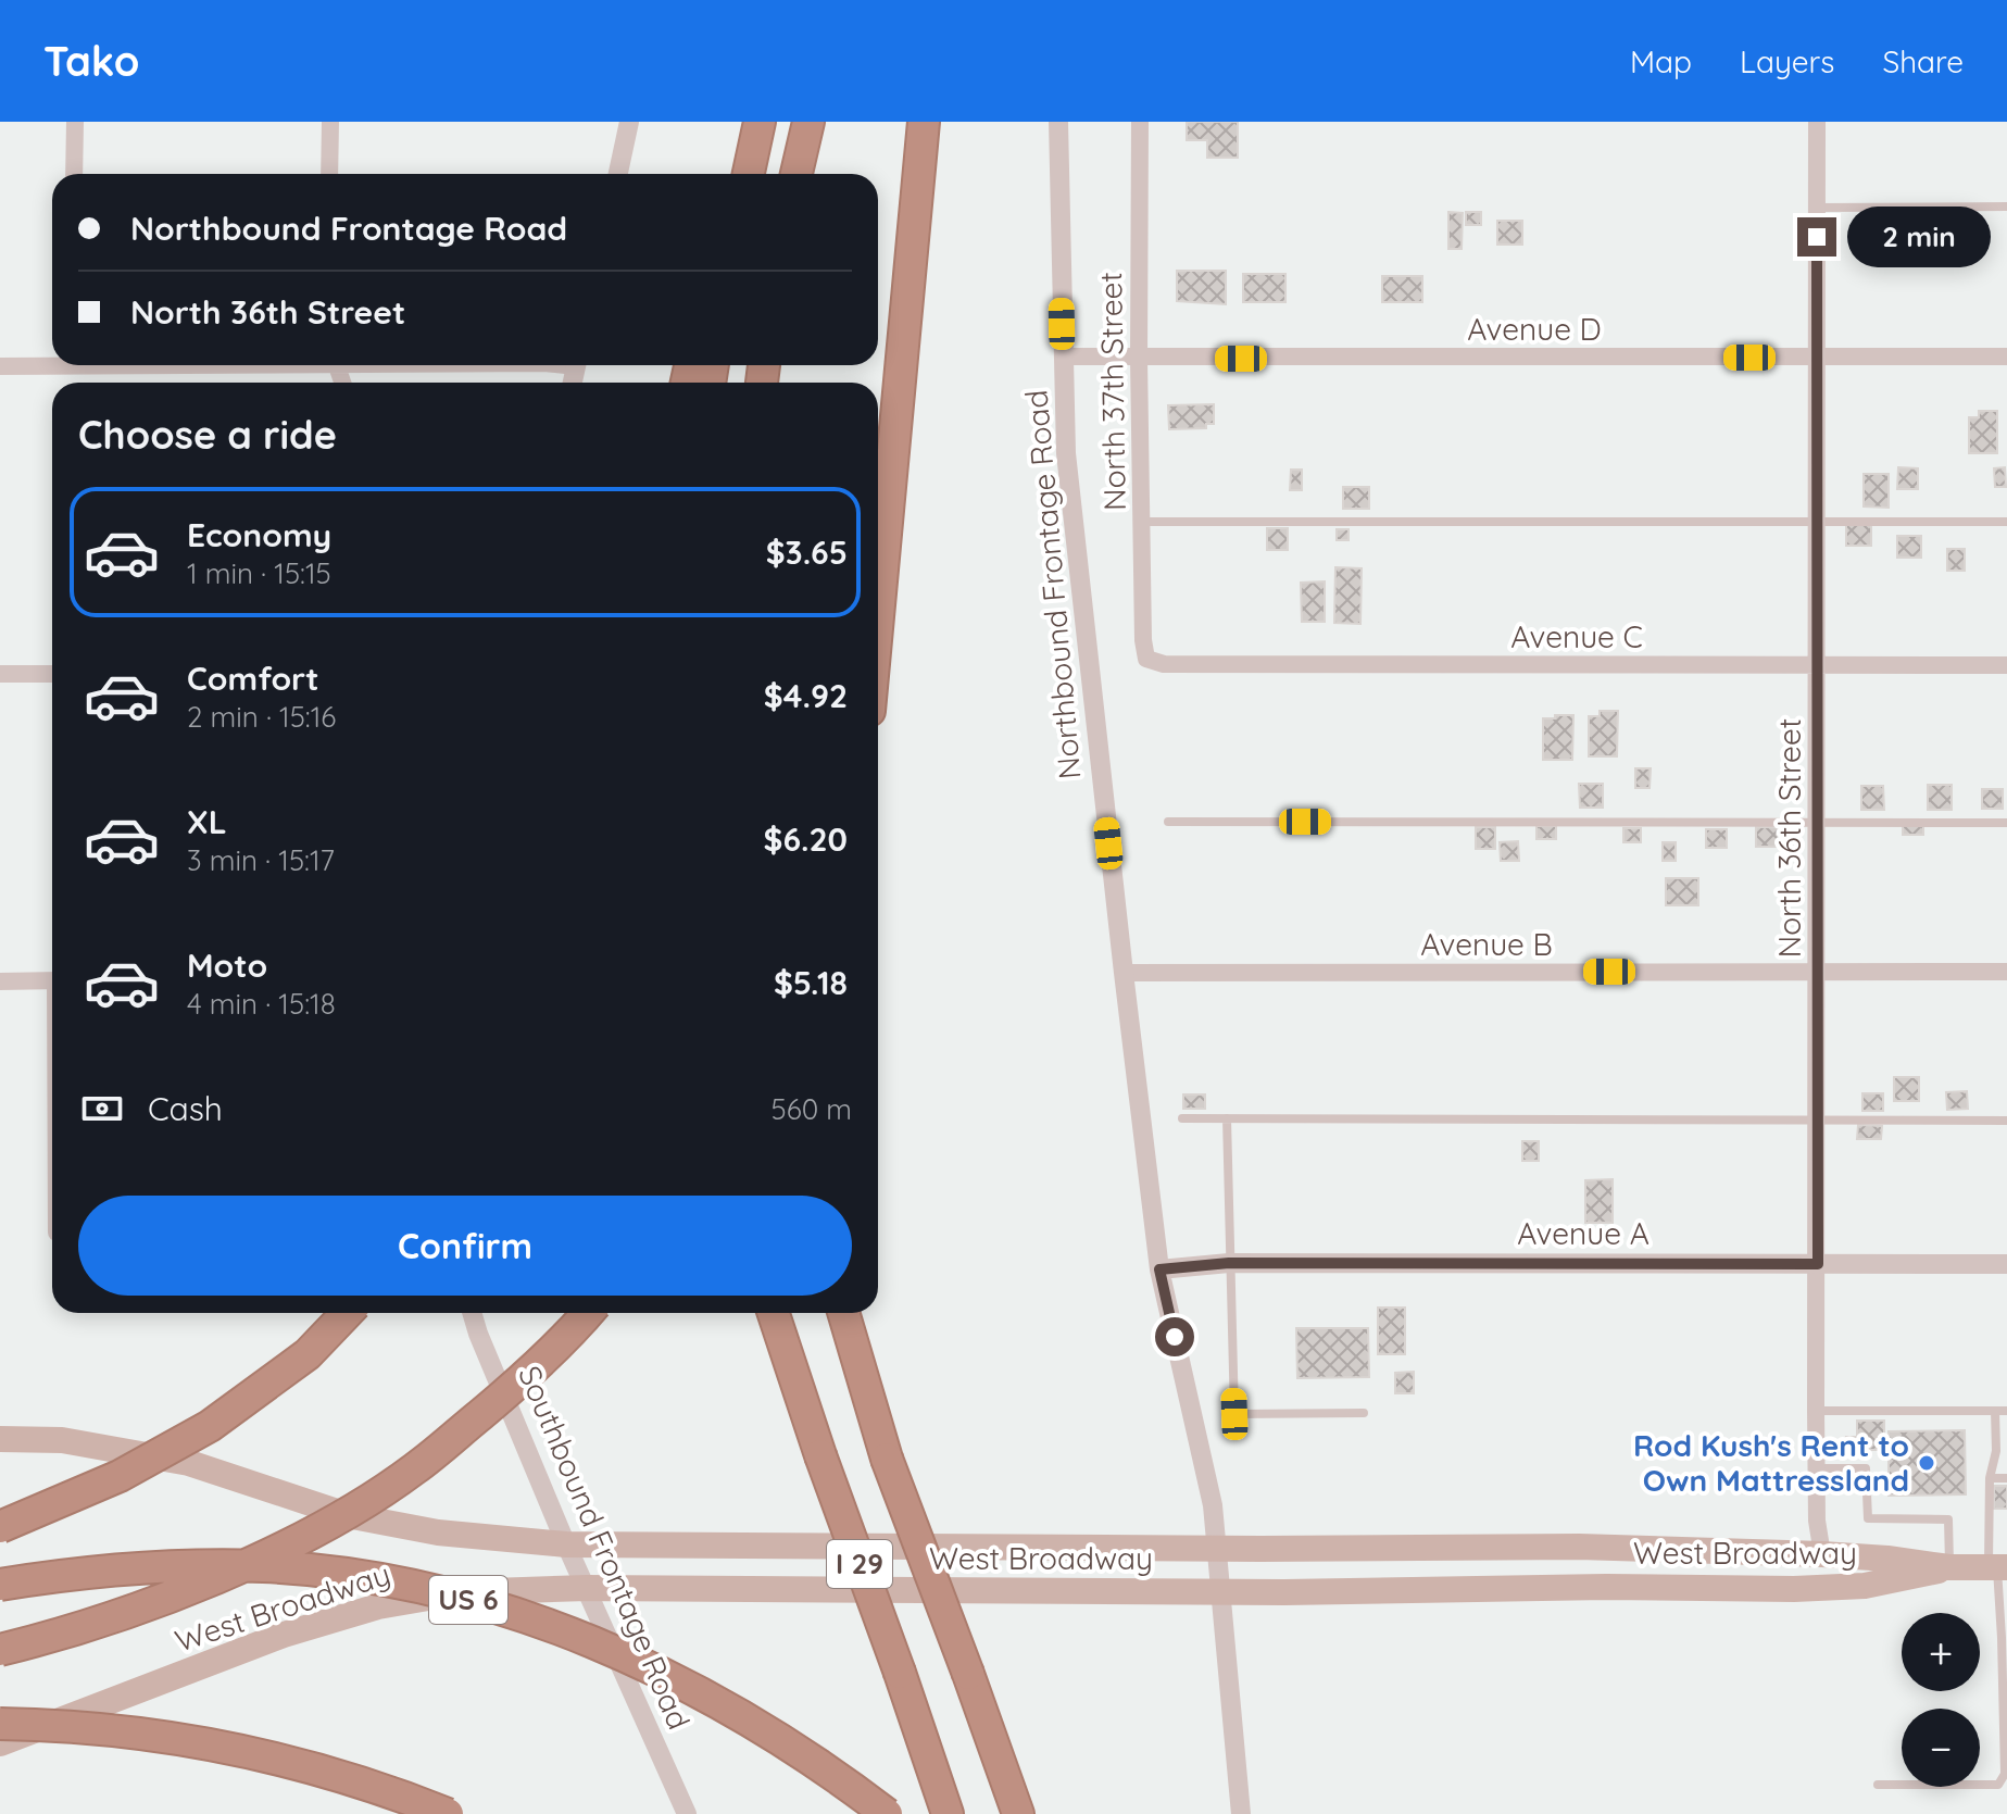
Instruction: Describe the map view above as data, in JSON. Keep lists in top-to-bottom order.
{
  "streets": {
    "highway": ["I 29", "US 6"],
    "main road": ["West Broadway"],
    "street": [
      "Avenue D",
      "North 37th Street",
      "Northbound Frontage Road",
      "Avenue C",
      "North 36th Street",
      "Avenue B",
      "Avenue A",
      "Southbound Frontage Road"
    ]
  },
  "crossings": [
    ["Avenue D", "North 37th Street"],
    ["Avenue D", "Northbound Frontage Road"],
    ["Avenue D", "North 36th Street"],
    ["North 37th Street", "Avenue C"],
    ["Northbound Frontage Road", "Avenue B"],
    ["Northbound Frontage Road", "Avenue A"],
    ["Northbound Frontage Road", "West Broadway"],
    ["Avenue C", "North 36th Street"],
    ["North 36th Street", "Avenue B"],
    ["North 36th Street", "Avenue A"],
    ["North 36th Street", "West Broadway"],
    ["Southbound Frontage Road", "West Broadway"]
  ],
  "places": ["Rod Kush's Rent to Own Mattressland"],
  "page": {
    "header": "Tako",
    "nav": ["Map", "Layers", "Share"],
    "banner": ["Northbound Frontage Road", "North 36th Street"],
    "bubble": "2 min",
    "heading": "Choose a ride",
    "list": [
      {
        "name": "Economy",
        "note": "1 min · 15:15",
        "value": "$3.65"
      },
      {
        "name": "Comfort",
        "note": "2 min · 15:16",
        "value": "$4.92"
      },
      {
        "name": "XL",
        "note": "3 min · 15:17",
        "value": "$6.20"
      },
      {
        "name": "Moto",
        "note": "4 min · 15:18",
        "value": "$5.18"
      }
    ],
    "pay": ["Cash", "560 m"],
    "buttons": "Confirm",
    "map_buttons": ["+", "−"]
  }
}
